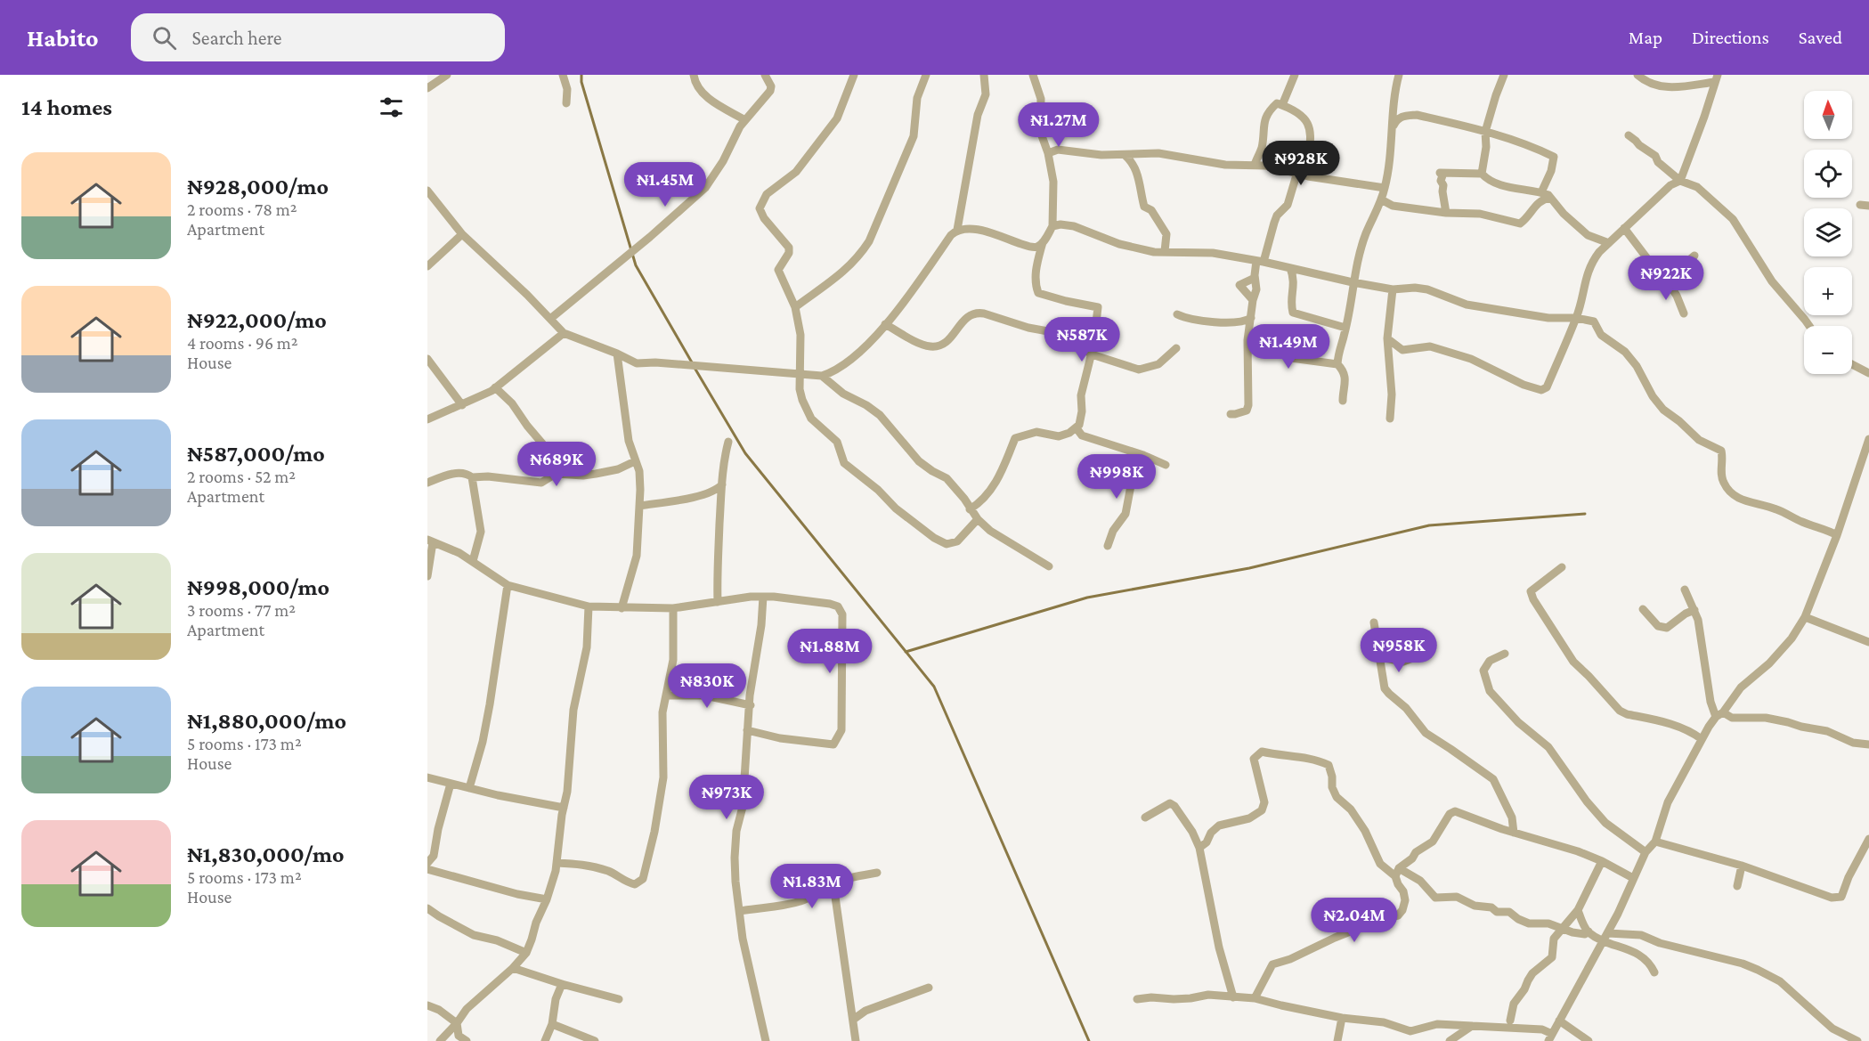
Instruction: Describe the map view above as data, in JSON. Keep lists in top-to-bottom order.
{
  "north": "top",
  "page": {
    "header": "Habito",
    "search": "Search here",
    "nav": ["Map", "Directions", "Saved"],
    "heading": "14 homes",
    "map_buttons": ["+", "−"],
    "price": [
      "₦1.27M",
      "₦928K",
      "₦1.45M",
      "₦922K",
      "₦587K",
      "₦1.49M",
      "₦689K",
      "₦998K",
      "₦958K",
      "₦1.88M",
      "₦830K",
      "₦973K",
      "₦1.83M",
      "₦2.04M"
    ],
    "list": [
      {
        "name": "₦928,000/mo",
        "note": "2 rooms · 78 m² · Apartment"
      },
      {
        "name": "₦922,000/mo",
        "note": "4 rooms · 96 m² · House"
      },
      {
        "name": "₦587,000/mo",
        "note": "2 rooms · 52 m² · Apartment"
      },
      {
        "name": "₦998,000/mo",
        "note": "3 rooms · 77 m² · Apartment"
      },
      {
        "name": "₦1,880,000/mo",
        "note": "5 rooms · 173 m² · House"
      },
      {
        "name": "₦1,830,000/mo",
        "note": "5 rooms · 173 m² · House"
      }
    ]
  }
}
